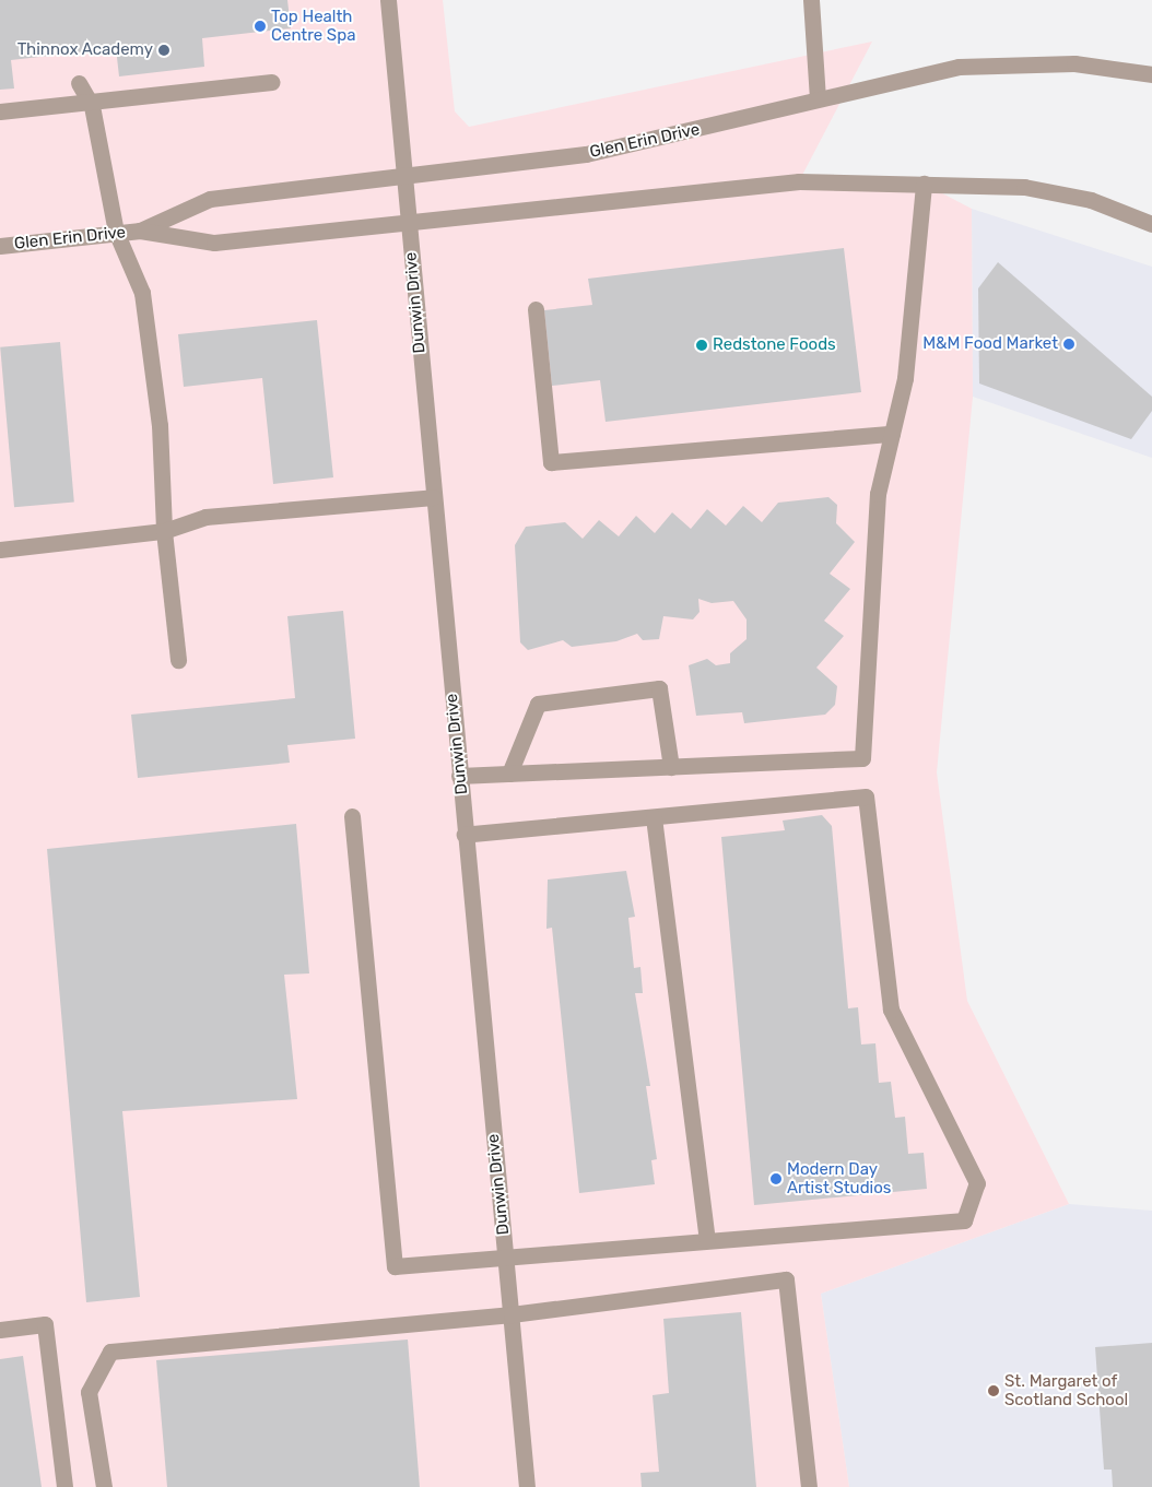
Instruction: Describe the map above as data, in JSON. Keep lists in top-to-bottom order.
{
  "streets": {
    "street": ["Glen Erin Drive", "Dunwin Drive"]
  },
  "crossings": [
    ["Glen Erin Drive", "Dunwin Drive"]
  ],
  "places": [
    "Top Health Centre Spa",
    "Thinnox Academy",
    "M&M Food Market",
    "Redstone Foods",
    "Modern Day Artist Studios",
    "St. Margaret of Scotland School"
  ]
}
